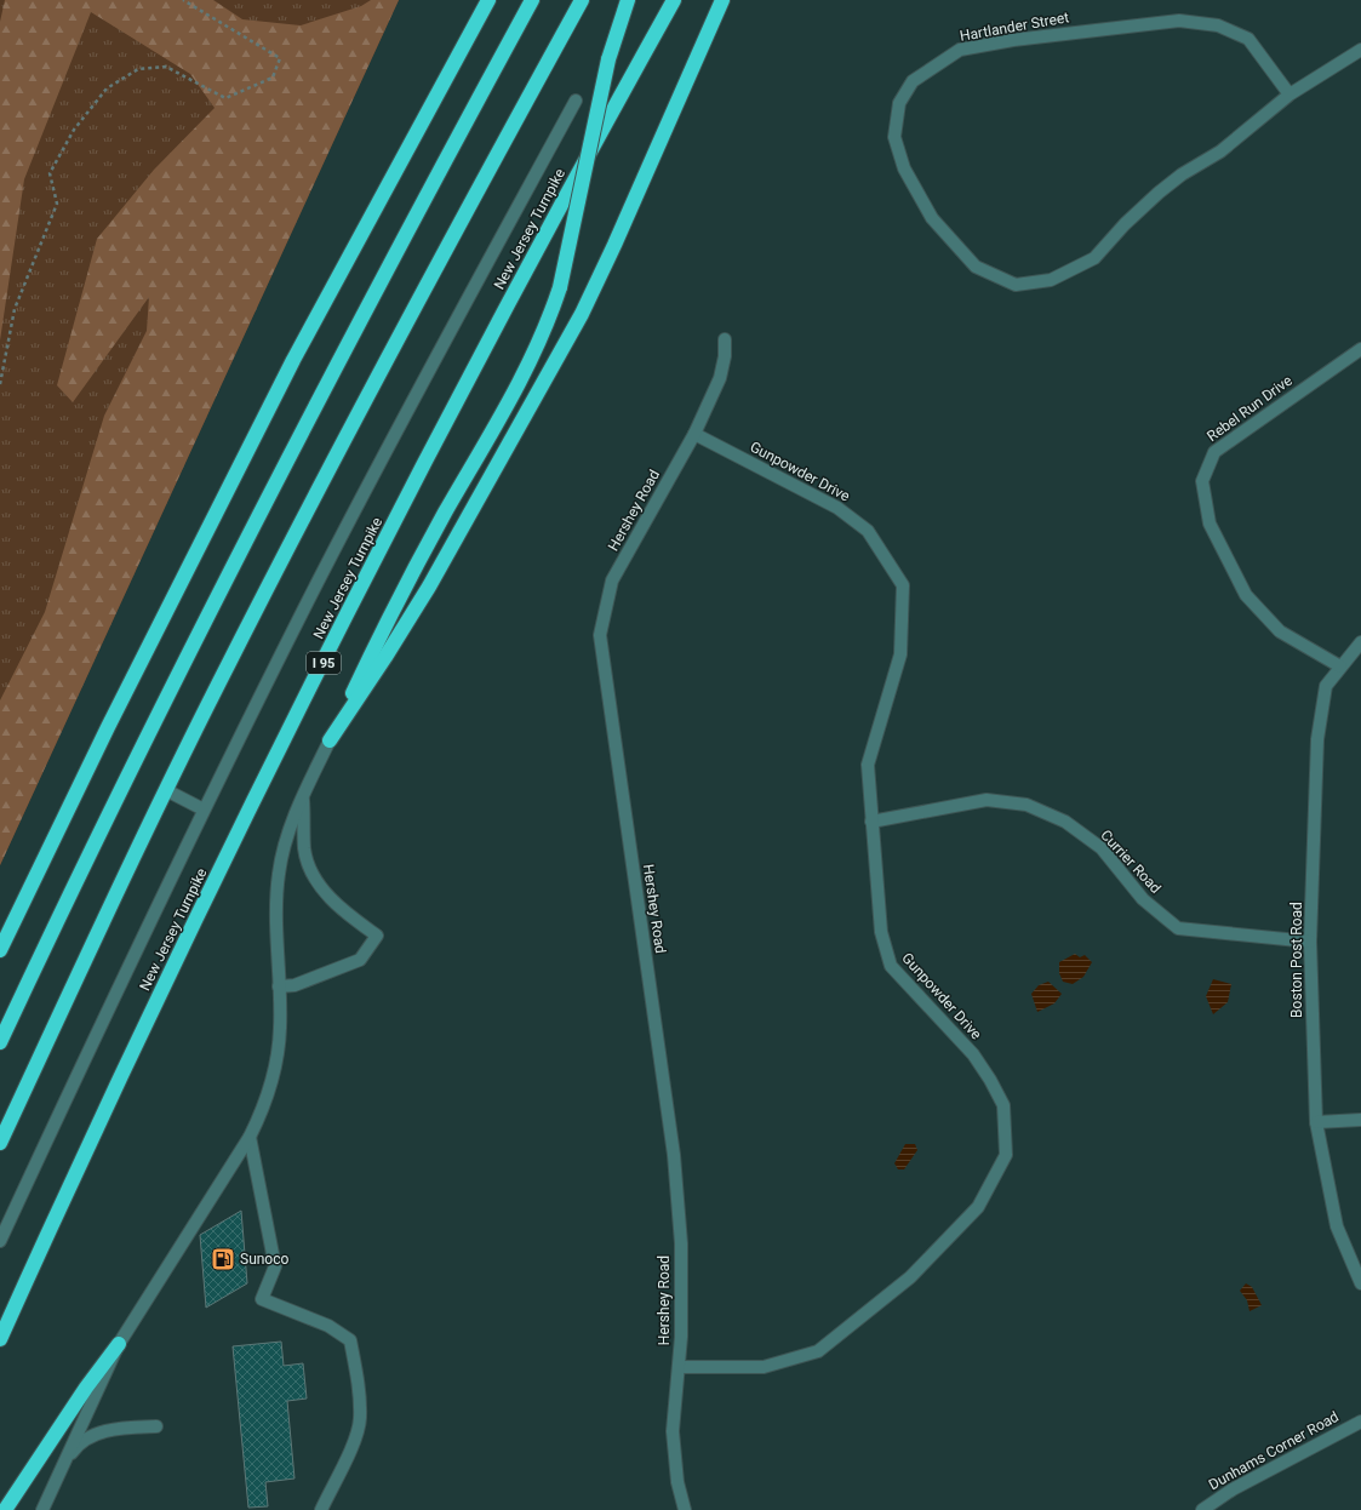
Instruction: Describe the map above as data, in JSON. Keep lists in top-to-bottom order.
{
  "streets": {
    "highway": ["New Jersey Turnpike", "I 95"],
    "street": [
      "Hartlander Street",
      "Rebel Run Drive",
      "Gunpowder Drive",
      "Hershey Road",
      "Currier Road",
      "Boston Post Road",
      "Dunhams Corner Road"
    ]
  },
  "crossings": [
    ["Rebel Run Drive", "Boston Post Road"],
    ["Gunpowder Drive", "Hershey Road"],
    ["Gunpowder Drive", "Currier Road"],
    ["Currier Road", "Boston Post Road"]
  ],
  "places": {
    "fuel station": ["Sunoco"]
  }
}
